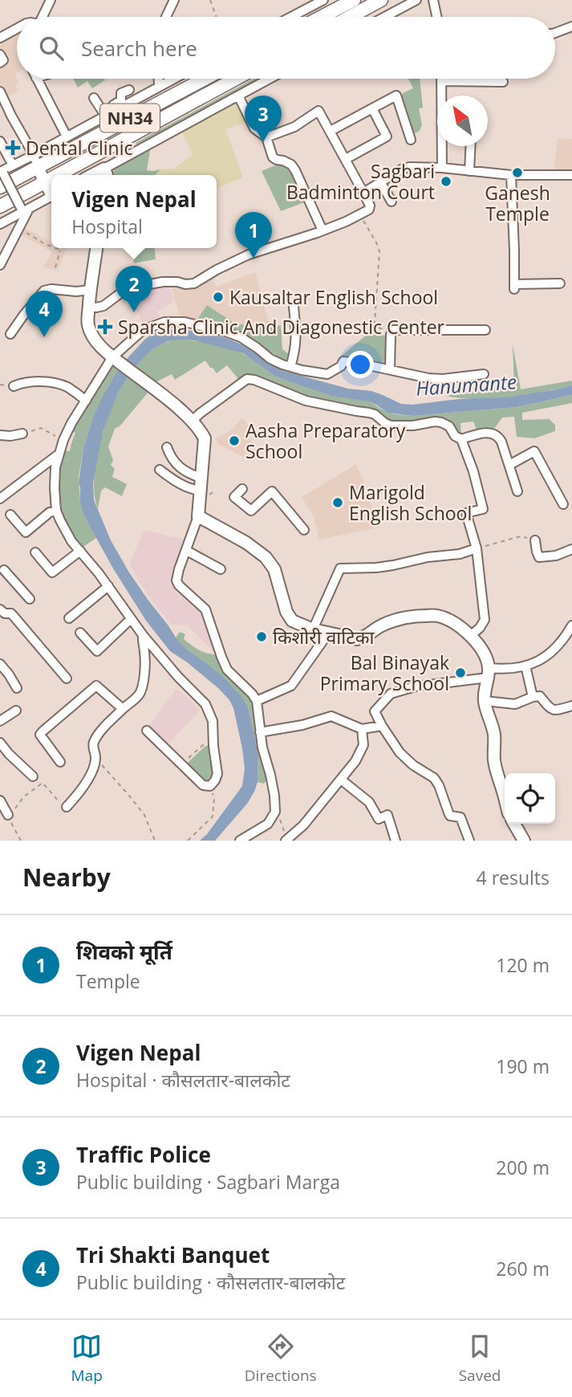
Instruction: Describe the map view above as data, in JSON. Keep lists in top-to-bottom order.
{
  "streets": {
    "highway": ["NH34"]
  },
  "water": ["Hanumante"],
  "places": {
    "health": ["Dental Clinic", "Sparsha Clinic And Diagonestic Center"],
    "other": [
      "Ganesh Temple",
      "Sagbari Badminton Court",
      "Kausaltar English School",
      "Aasha Preparatory School",
      "Marigold English School",
      "किशोरी वाटिका",
      "Bal Binayak Primary School"
    ]
  },
  "north": "top left",
  "page": {
    "search": "Search here",
    "pins": [
      "3",
      "1",
      "2",
      "4"
    ],
    "popup": ["Vigen Nepal", "Hospital"],
    "heading": ["Nearby", "4 results"],
    "list": [
      {
        "mark": "1",
        "name": "शिवको मूर्ति",
        "note": "Temple",
        "value": "120 m"
      },
      {
        "mark": "2",
        "name": "Vigen Nepal",
        "note": "Hospital · कौसलतार-बालकोट",
        "value": "190 m"
      },
      {
        "mark": "3",
        "name": "Traffic Police",
        "note": "Public building · Sagbari Marga",
        "value": "200 m"
      },
      {
        "mark": "4",
        "name": "Tri Shakti Banquet",
        "note": "Public building · कौसलतार-बालकोट",
        "value": "260 m"
      }
    ],
    "nav": ["Map", "Directions", "Saved"]
  }
}
